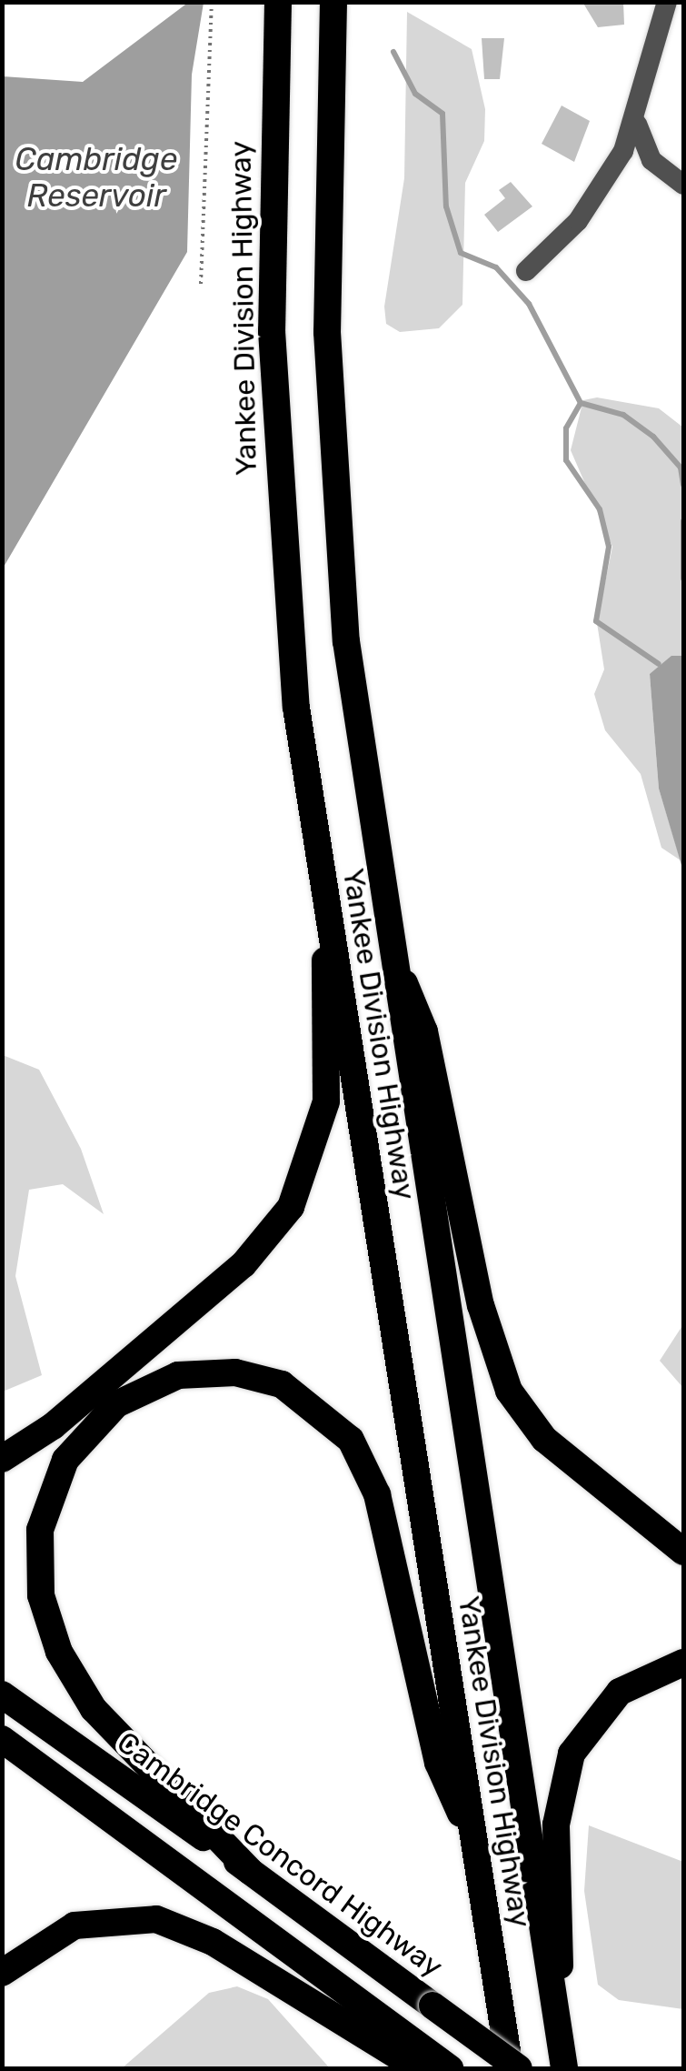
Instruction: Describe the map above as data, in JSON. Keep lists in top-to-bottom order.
{
  "streets": {
    "highway": ["Yankee Division Highway", "Cambridge Concord Highway"]
  },
  "water": ["Cambridge Reservoir"]
}
